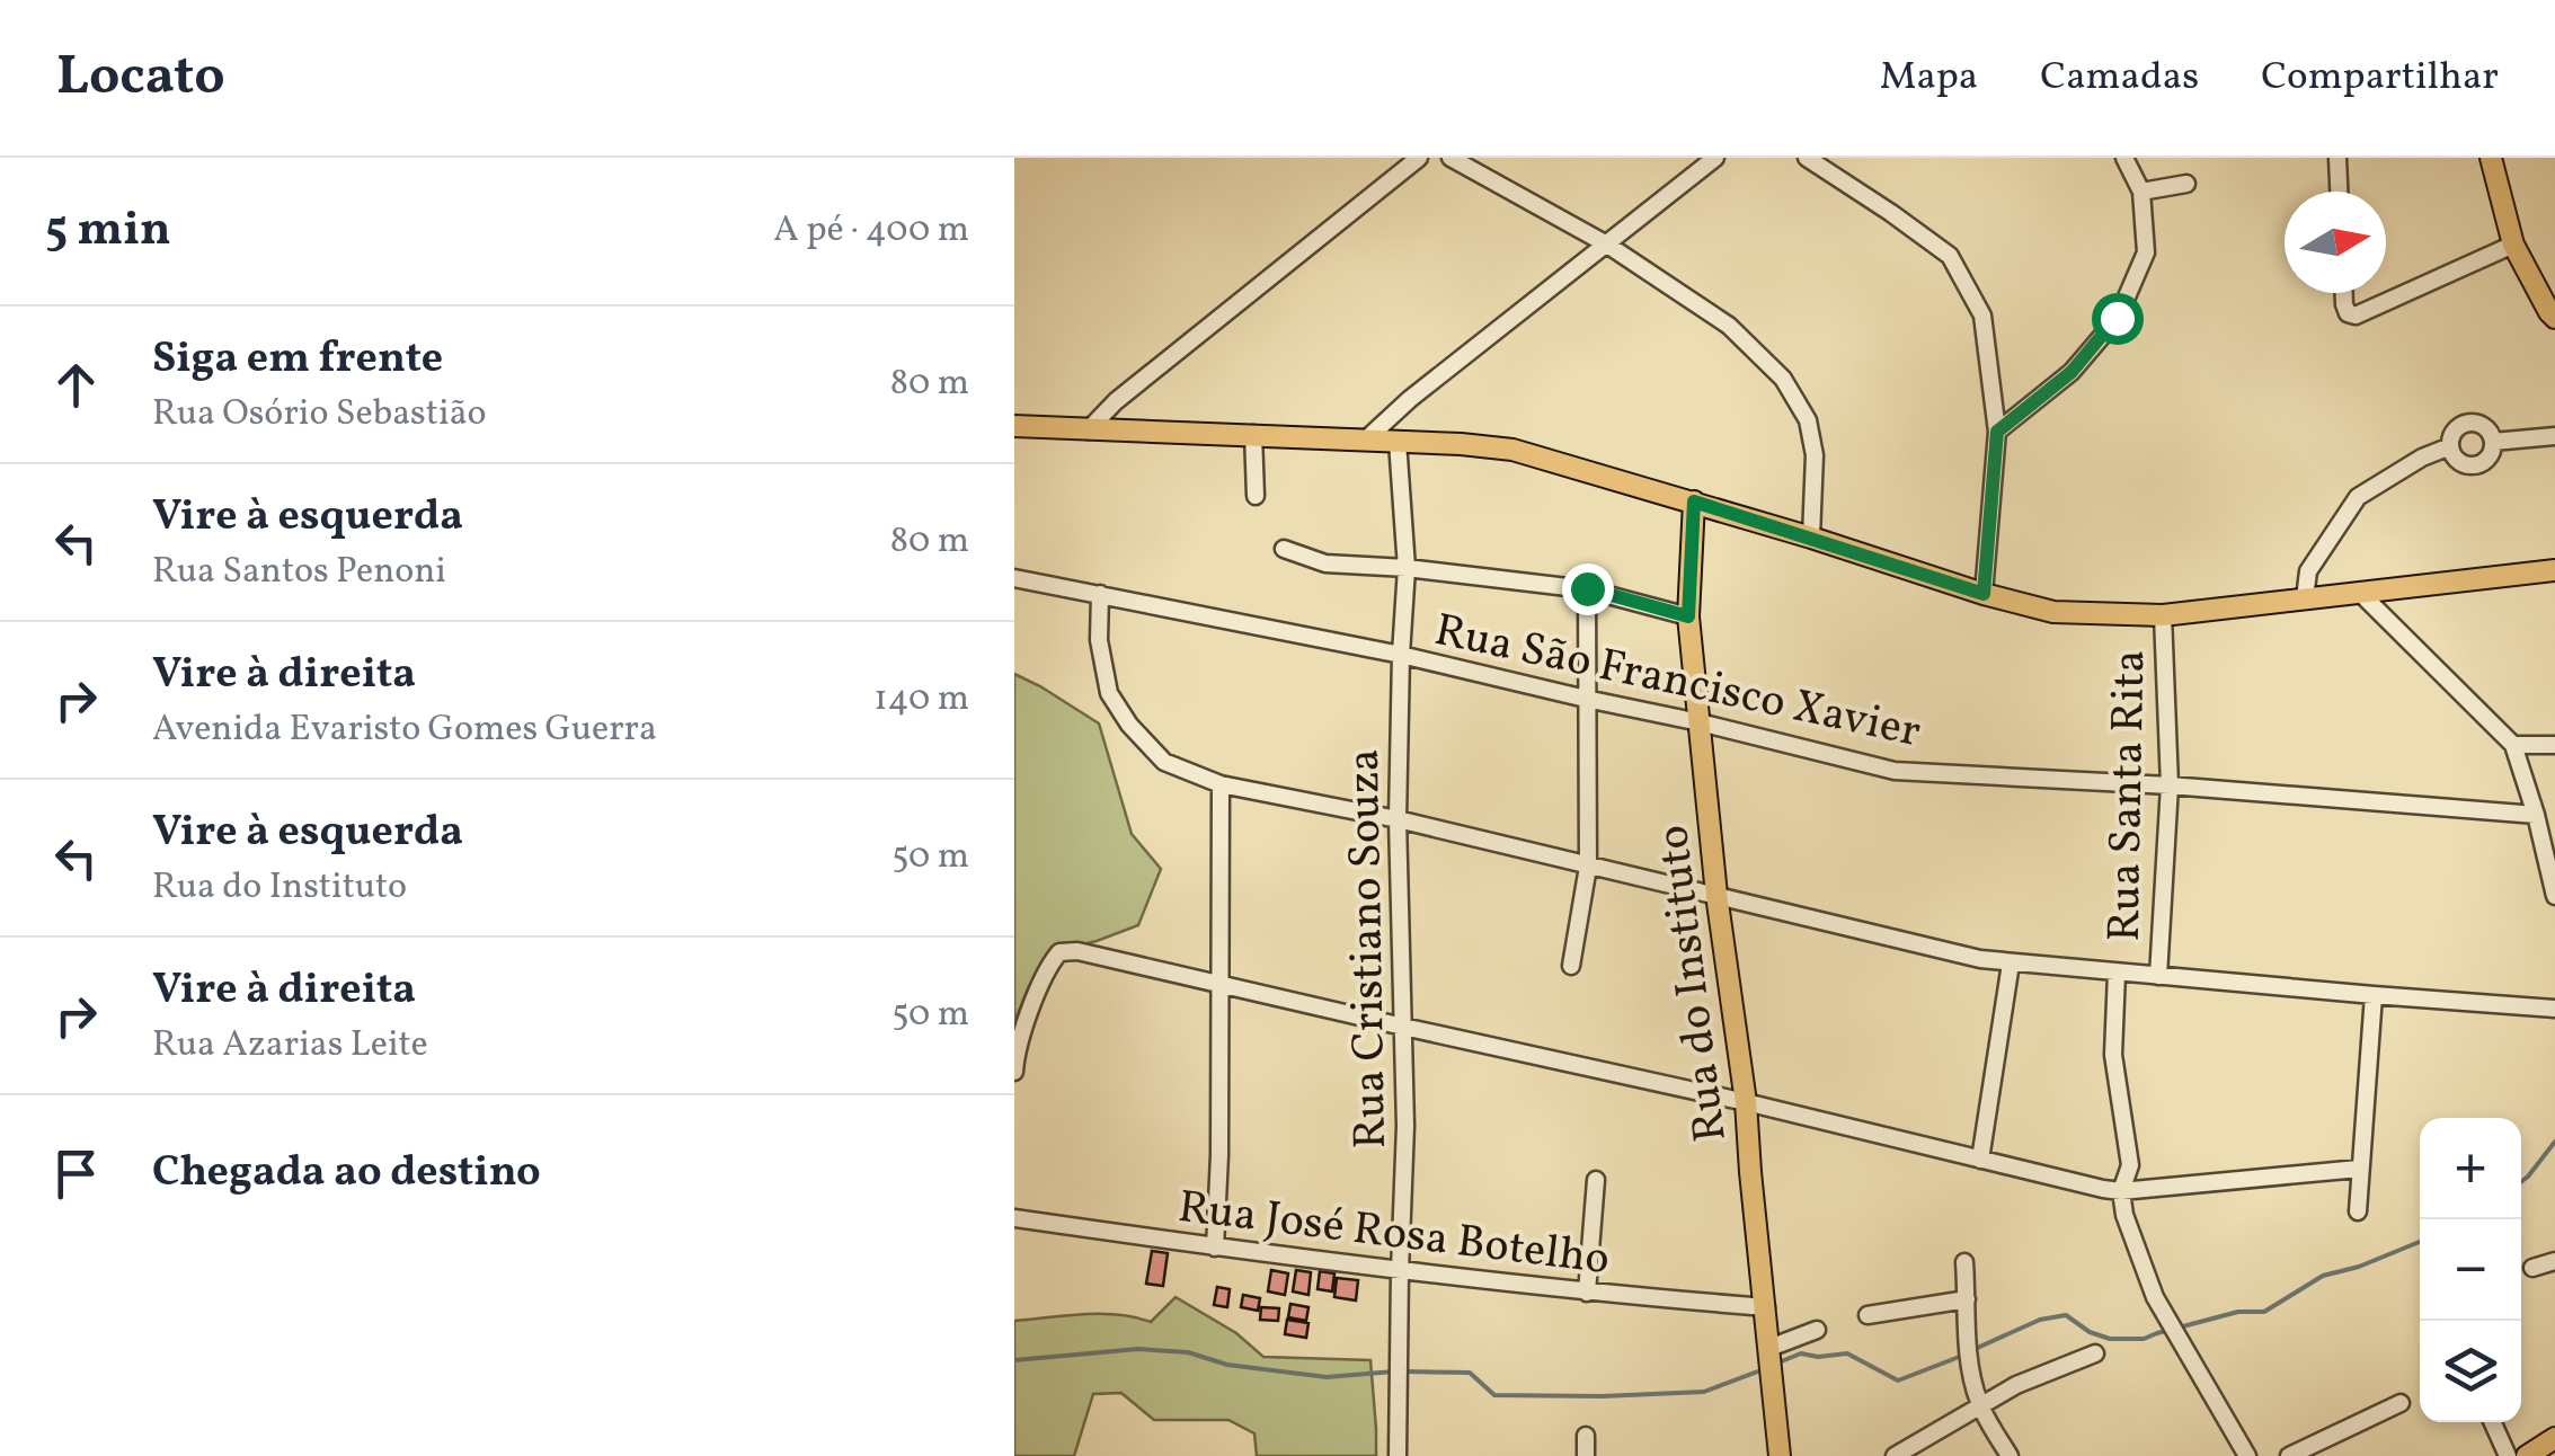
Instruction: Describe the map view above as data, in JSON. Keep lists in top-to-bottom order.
{
  "streets": {
    "main road": ["Rua do Instituto"],
    "street": [
      "Rua São Francisco Xavier",
      "Rua Santa Rita",
      "Rua Cristiano Souza",
      "Rua José Rosa Botelho"
    ]
  },
  "crossings": [
    ["Rua São Francisco Xavier", "Rua Santa Rita"],
    ["Rua São Francisco Xavier", "Rua Cristiano Souza"],
    ["Rua São Francisco Xavier", "Rua do Instituto"],
    ["Rua Cristiano Souza", "Rua José Rosa Botelho"],
    ["Rua do Instituto", "Rua José Rosa Botelho"]
  ],
  "north": "right",
  "page": {
    "header": "Locato",
    "nav": ["Mapa", "Camadas", "Compartilhar"],
    "heading": ["5 min", "A pé · 400 m"],
    "list": [
      ["Siga em frente", "Rua Osório Sebastião", "80 m"],
      ["Vire à esquerda", "Rua Santos Penoni", "80 m"],
      ["Vire à direita", "Avenida Evaristo Gomes Guerra", "140 m"],
      ["Vire à esquerda", "Rua do Instituto", "50 m"],
      ["Vire à direita", "Rua Azarias Leite", "50 m"],
      "Chegada ao destino"
    ],
    "map_buttons": ["+", "−"]
  }
}
